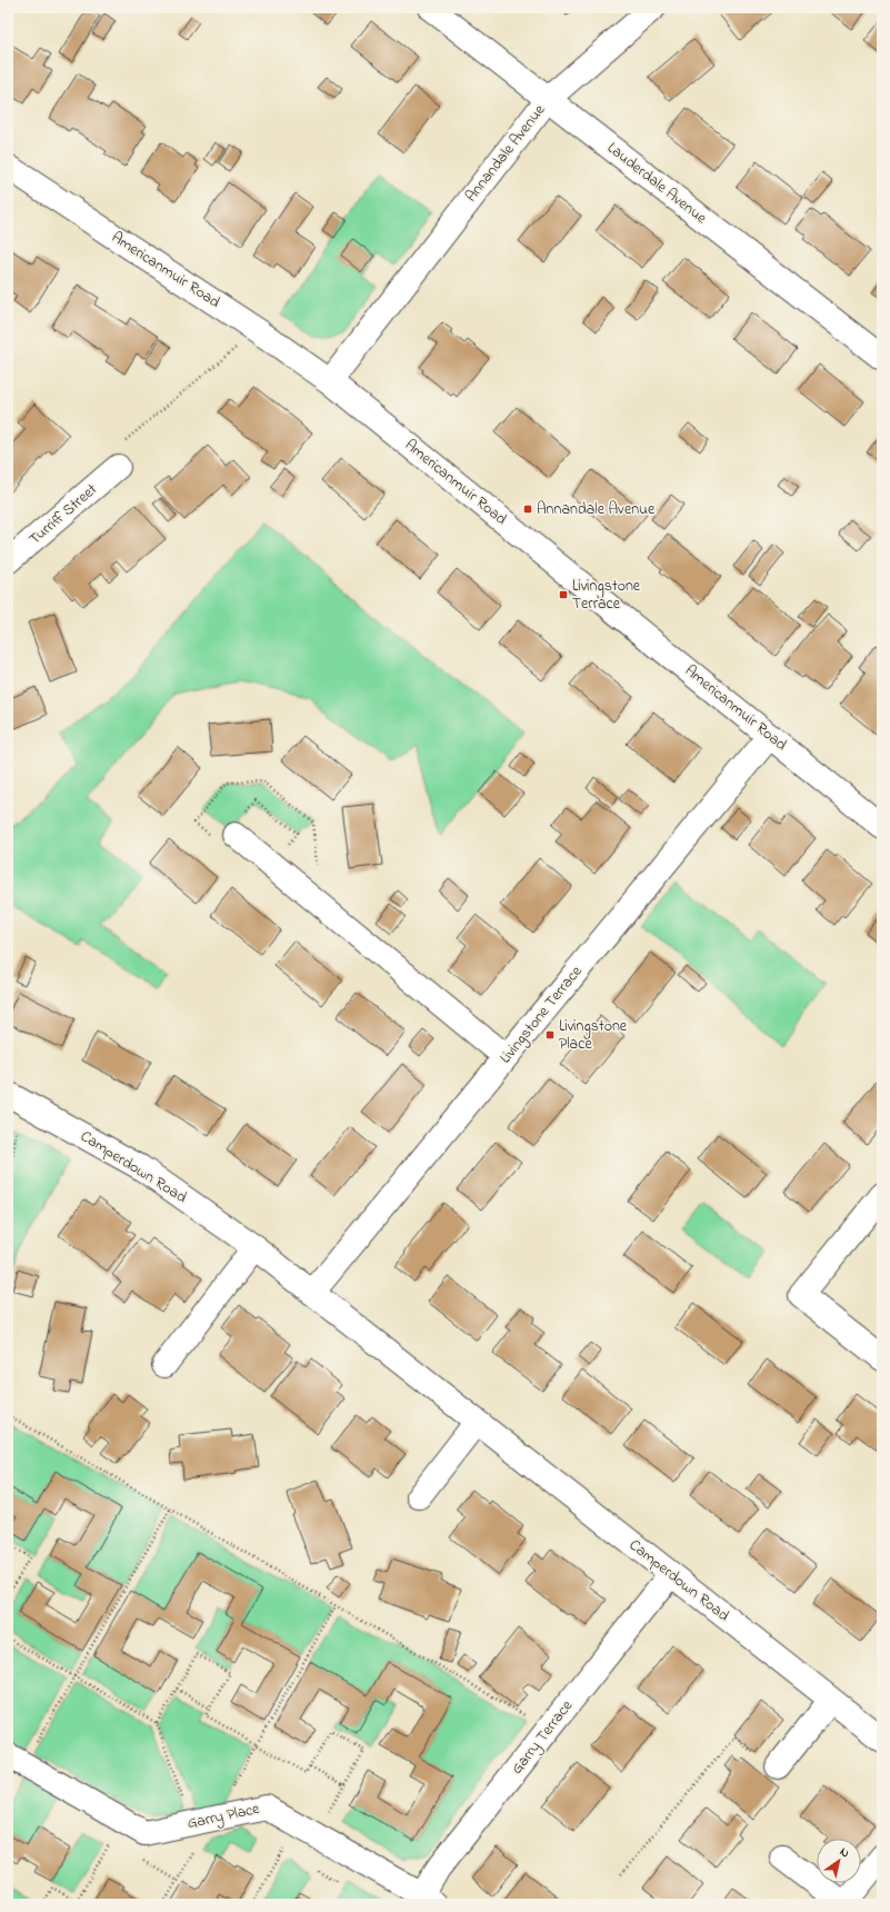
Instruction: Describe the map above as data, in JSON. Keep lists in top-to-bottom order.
{
  "streets": {
    "street": [
      "Annandale Avenue",
      "Lauderdale Avenue",
      "Americanmuir Road",
      "Turriff Street",
      "Livingstone Terrace",
      "Camperdown Road",
      "Garry Terrace",
      "Garry Place"
    ]
  },
  "crossings": [
    ["Annandale Avenue", "Lauderdale Avenue"],
    ["Annandale Avenue", "Americanmuir Road"],
    ["Americanmuir Road", "Livingstone Terrace"],
    ["Livingstone Terrace", "Camperdown Road"],
    ["Camperdown Road", "Garry Terrace"],
    ["Garry Terrace", "Garry Place"]
  ],
  "places": {
    "transit": ["Annandale Avenue", "Livingstone Terrace", "Livingstone Place"]
  },
  "north": "top right"
}
